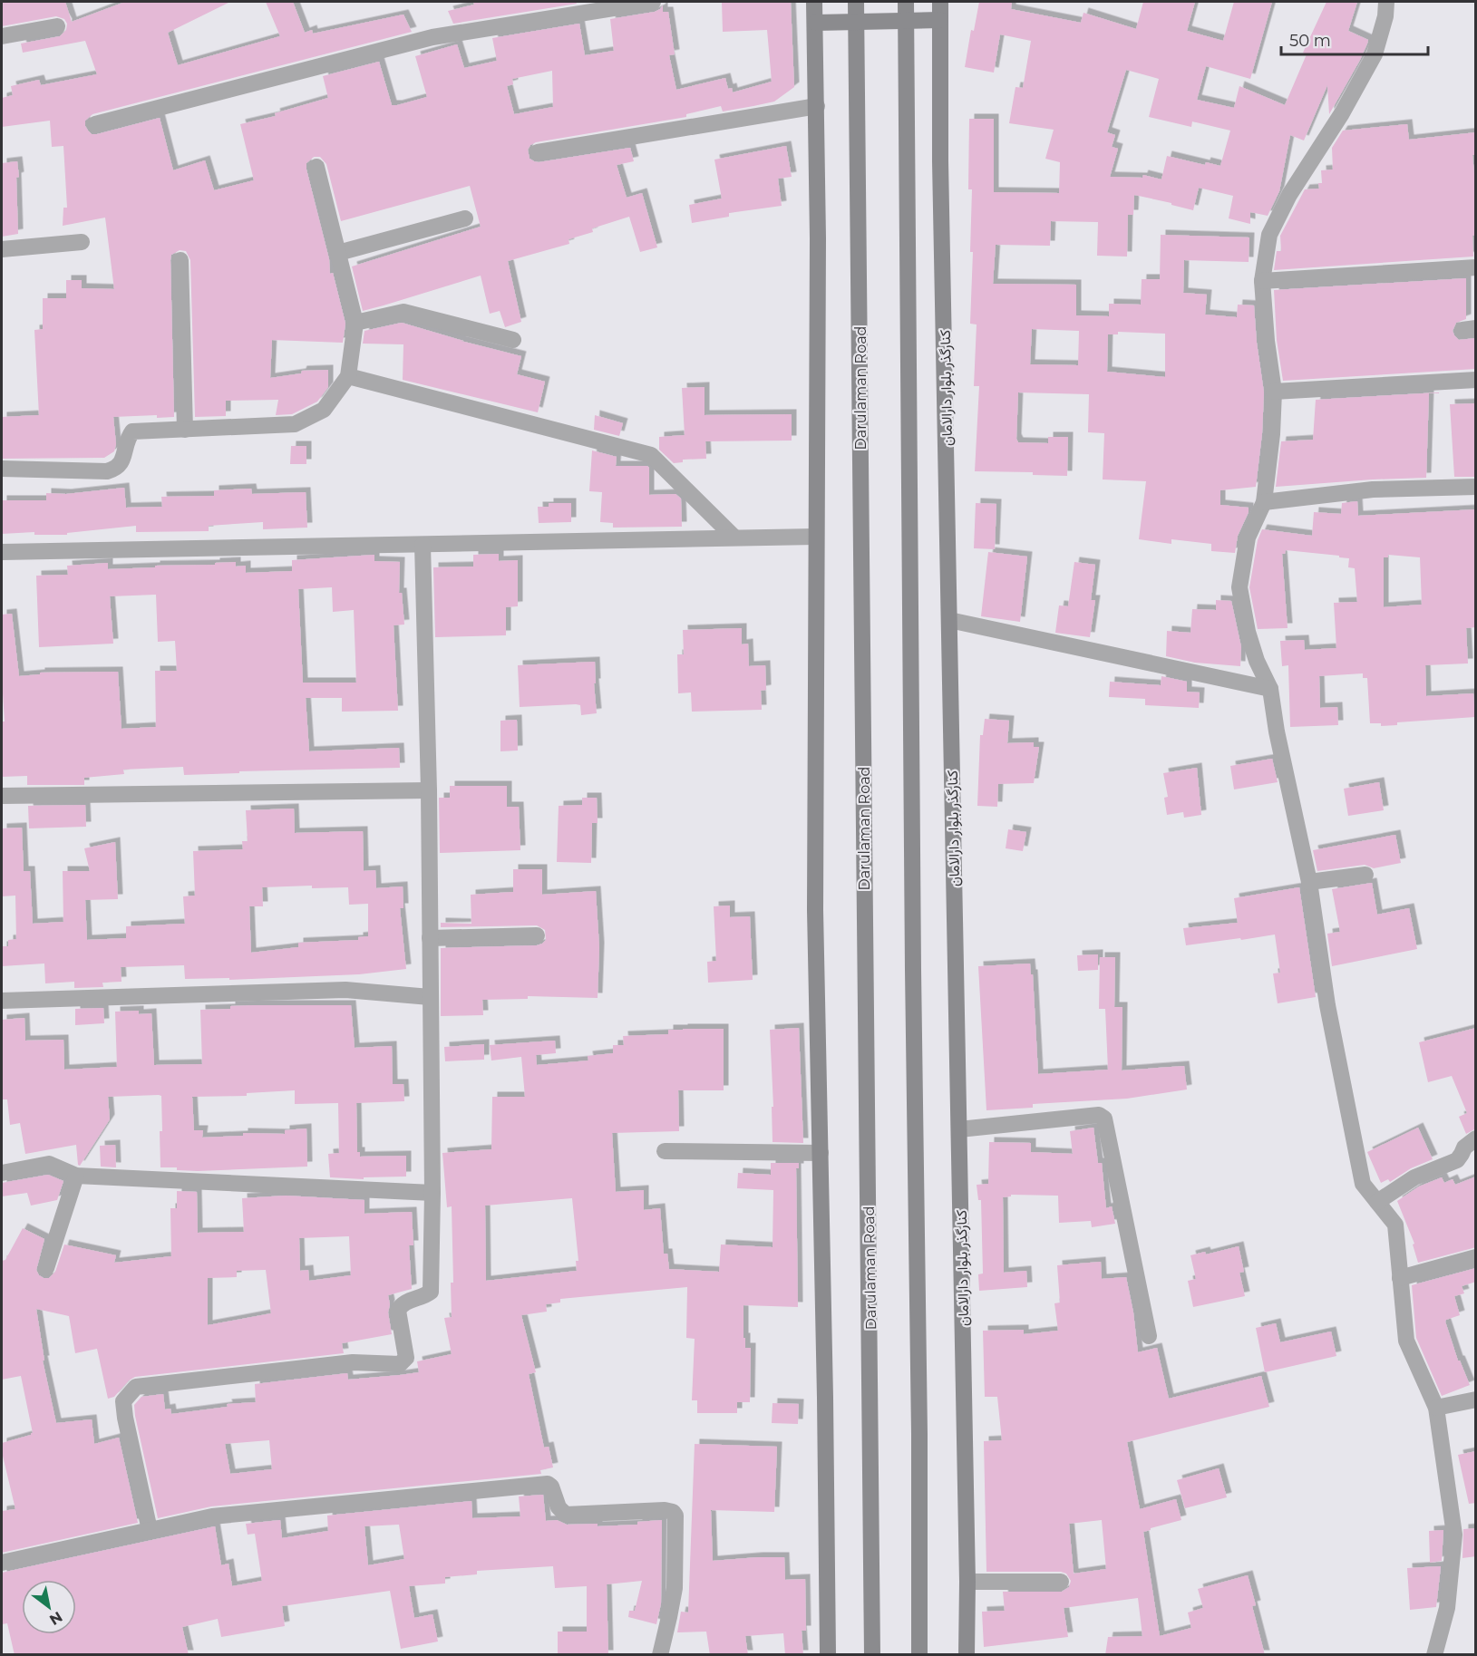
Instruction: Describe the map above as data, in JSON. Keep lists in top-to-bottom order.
{
  "streets": {
    "main road": ["Darulaman Road", "کنارگذر بلوار دارالامان"]
  },
  "scale_bar": "50 m",
  "north": "bottom right"
}
